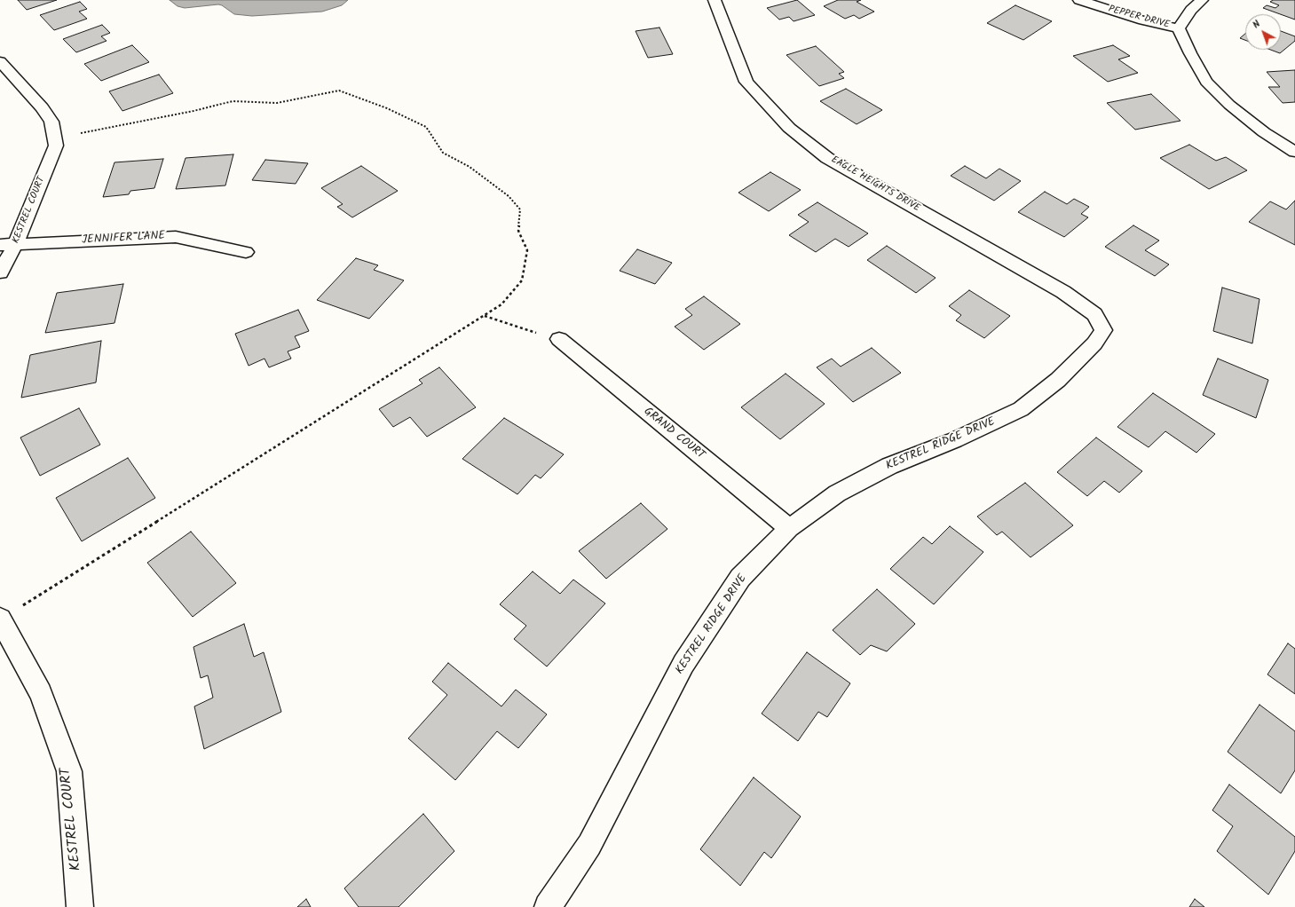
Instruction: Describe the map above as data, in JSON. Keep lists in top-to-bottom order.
{
  "streets": {
    "street": [
      "PEPPER DRIVE",
      "EAGLE HEIGHTS DRIVE",
      "KESTREL COURT",
      "JENNIFER LANE",
      "GRAND COURT",
      "KESTREL RIDGE DRIVE"
    ]
  },
  "crossings": [
    ["EAGLE HEIGHTS DRIVE", "KESTREL RIDGE DRIVE"],
    ["KESTREL COURT", "JENNIFER LANE"],
    ["GRAND COURT", "KESTREL RIDGE DRIVE"]
  ],
  "north": "top left"
}
